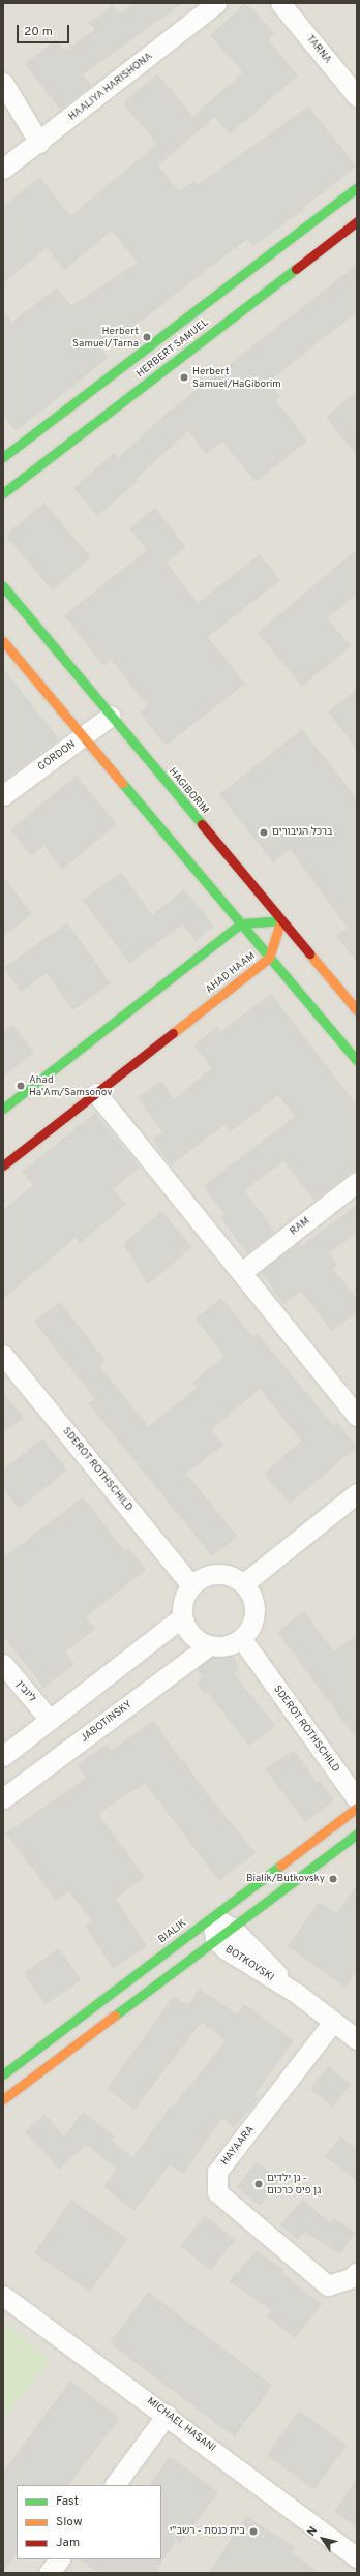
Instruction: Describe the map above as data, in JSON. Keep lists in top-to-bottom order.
{
  "streets": {
    "street": [
      "TARNA",
      "HAALIYA HARISHONA",
      "HERBERT SAMUEL",
      "GORDON",
      "HAGIBORIM",
      "AHAD HAAM",
      "RAM",
      "SDEROT ROTHSCHILD",
      "ליובין",
      "JABOTINSKY",
      "BIALIK",
      "BOTKOVSKI",
      "HAYAARA",
      "MICHAEL HASANI"
    ]
  },
  "crossings": [
    ["GORDON", "HAGIBORIM"],
    ["HAGIBORIM", "AHAD HAAM"],
    ["SDEROT ROTHSCHILD", "JABOTINSKY"],
    ["BIALIK", "BOTKOVSKI"],
    ["BOTKOVSKI", "HAYAARA"]
  ],
  "places": [
    "Herbert Samuel/Tarna",
    "Herbert Samuel/HaGiborim",
    "ברכל הגיבורים",
    "Ahad Ha'Am/Samsonov",
    "Bialik/Butkovsky",
    "גן ילדים - גן פיס כרכום",
    "בית כנסת - רשב\"י"
  ],
  "legend": ["Fast", "Slow", "Jam"],
  "scale_bar": "20 m",
  "north": "top left"
}
